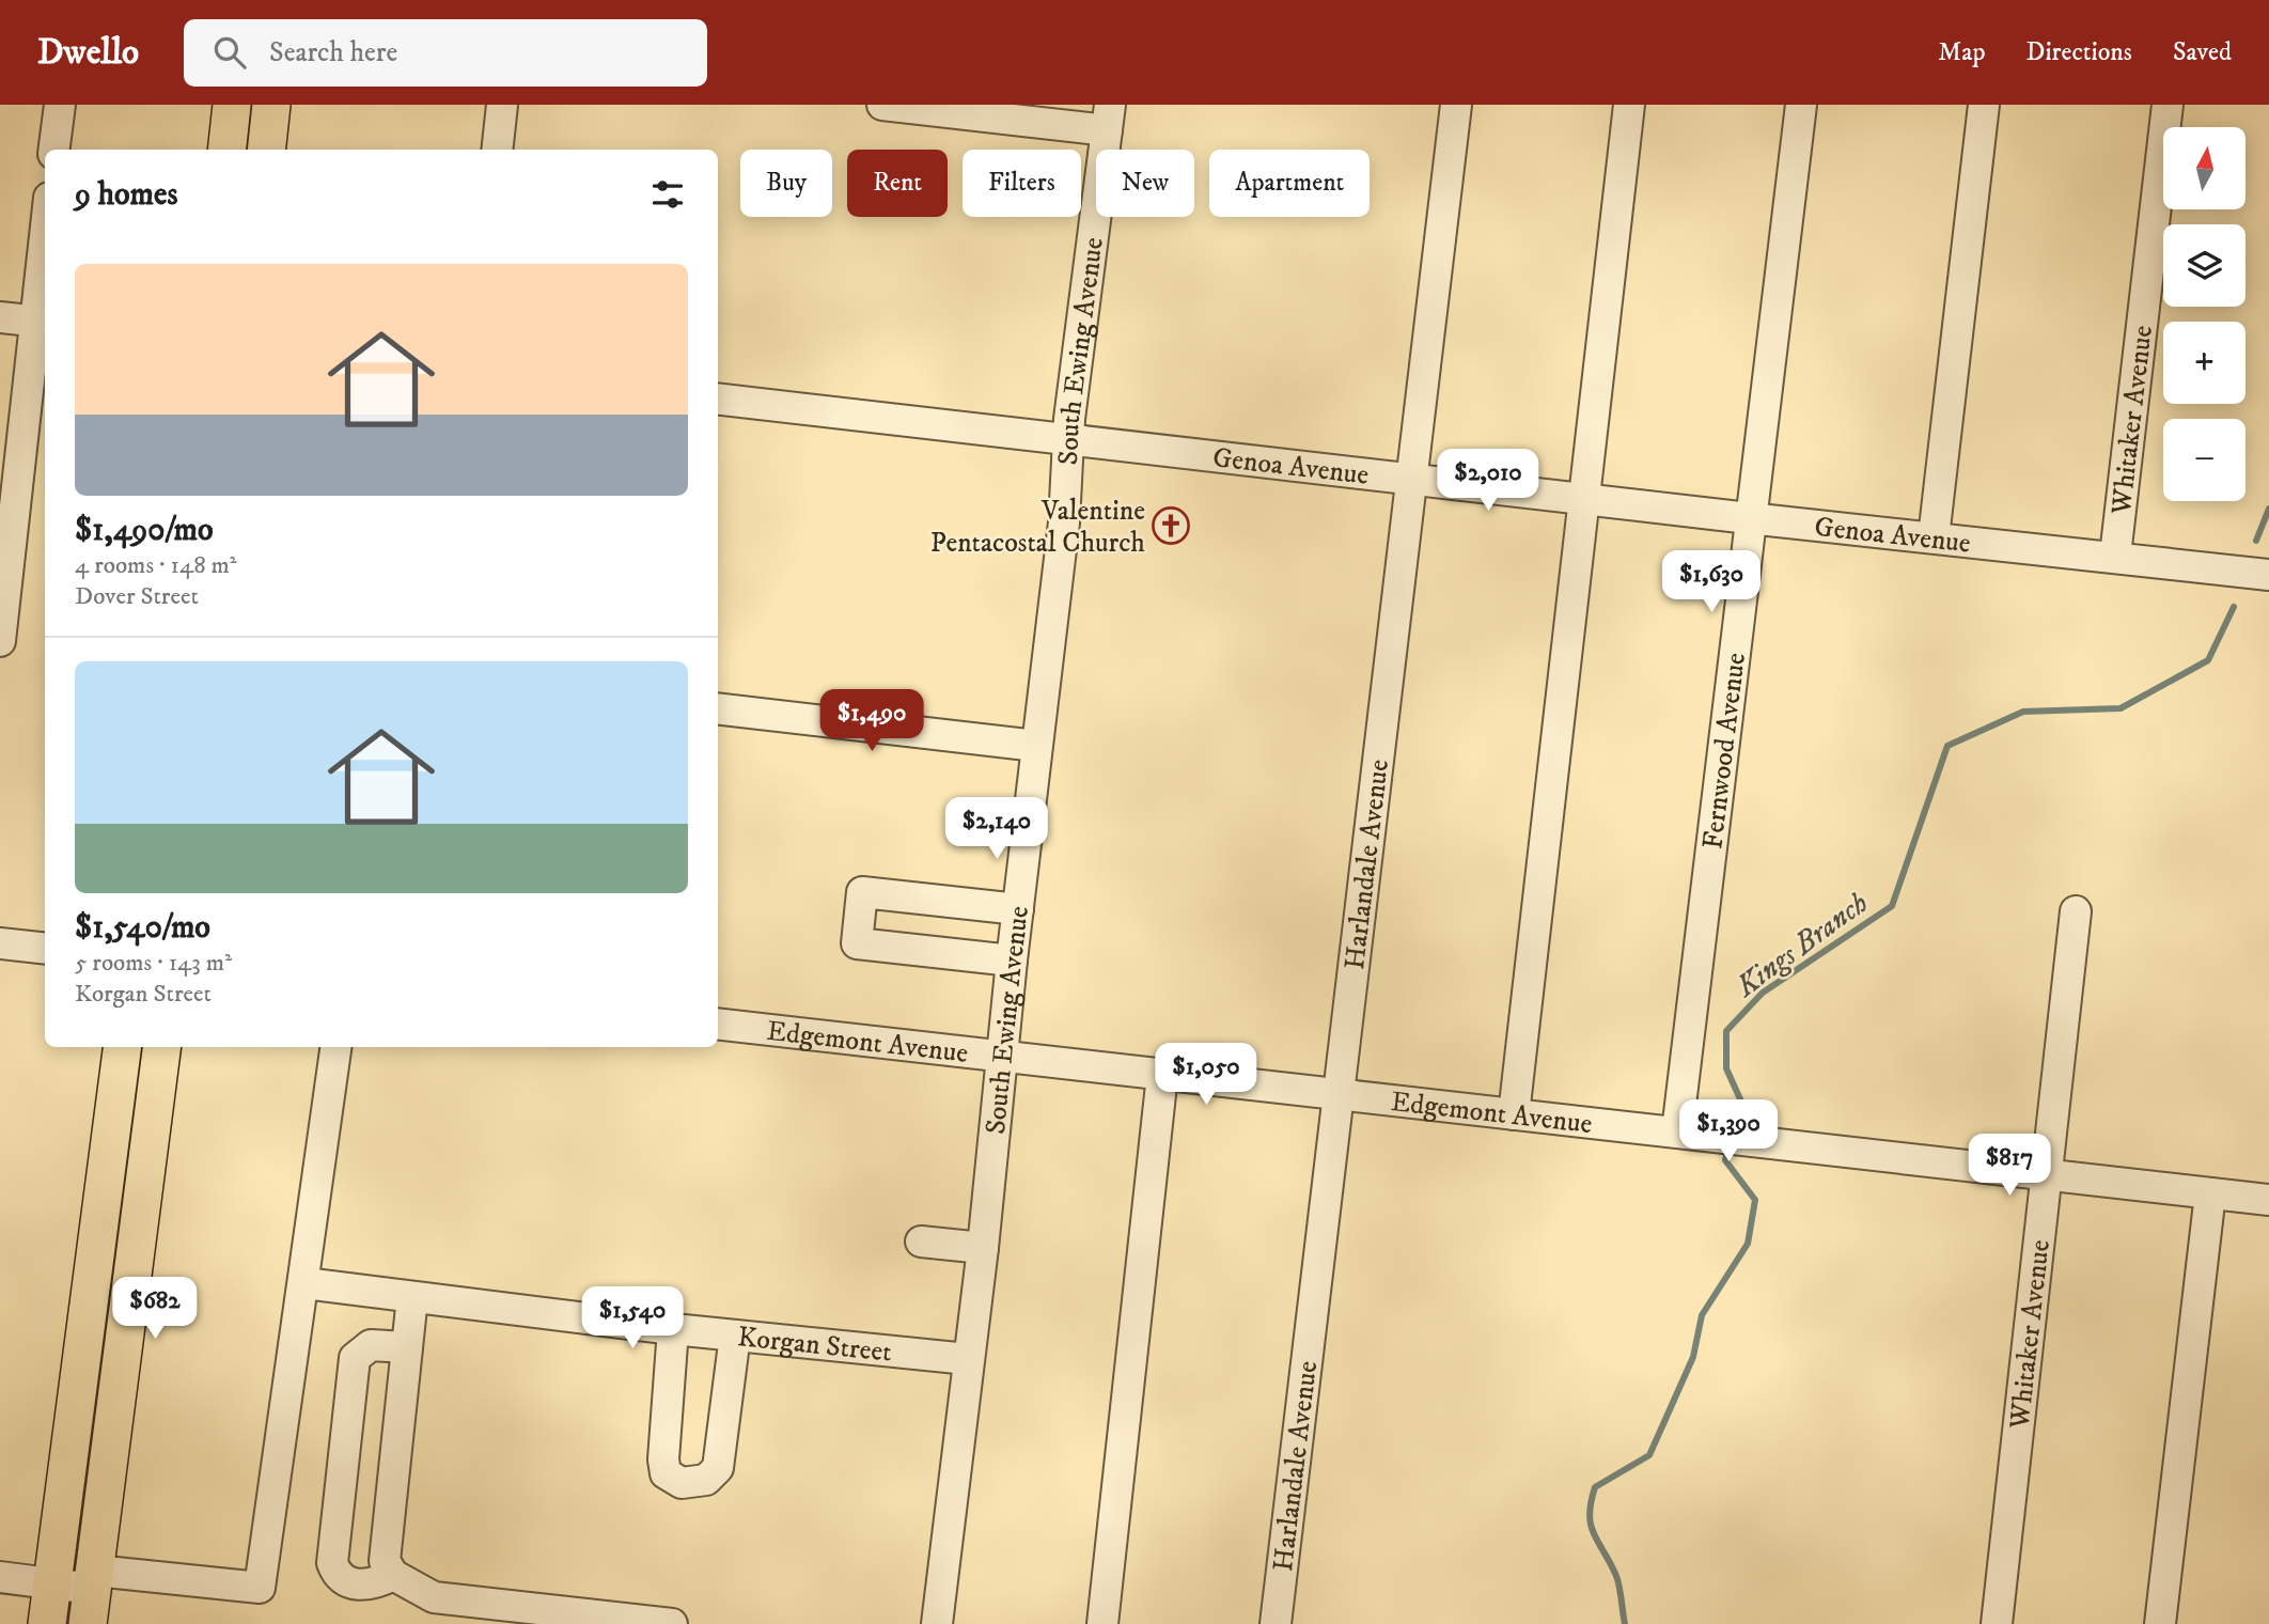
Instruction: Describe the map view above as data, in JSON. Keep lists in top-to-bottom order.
{
  "streets": {
    "street": [
      "South Ewing Avenue",
      "Whitaker Avenue",
      "Genoa Avenue",
      "Fernwood Avenue",
      "Harlandale Avenue",
      "Edgemont Avenue",
      "Korgan Street"
    ]
  },
  "crossings": [
    ["South Ewing Avenue", "Genoa Avenue"],
    ["South Ewing Avenue", "Edgemont Avenue"],
    ["South Ewing Avenue", "Korgan Street"],
    ["Whitaker Avenue", "Genoa Avenue"],
    ["Whitaker Avenue", "Edgemont Avenue"],
    ["Genoa Avenue", "Fernwood Avenue"],
    ["Genoa Avenue", "Harlandale Avenue"],
    ["Fernwood Avenue", "Edgemont Avenue"],
    ["Harlandale Avenue", "Edgemont Avenue"]
  ],
  "water": ["Kings Branch"],
  "places": {
    "church": ["Valentine Pentacostal Church"]
  },
  "north": "top",
  "page": {
    "header": "Dwello",
    "search": "Search here",
    "nav": ["Map", "Directions", "Saved"],
    "map_buttons": ["+", "−"],
    "chip": [
      "Buy",
      "Rent",
      "Filters",
      "New",
      "Apartment"
    ],
    "heading": "9 homes",
    "list": [
      {
        "name": "$1,490/mo",
        "note": "4 rooms · 148 m² · Dover Street"
      },
      {
        "name": "$1,540/mo",
        "note": "5 rooms · 143 m² · Korgan Street"
      }
    ],
    "price": [
      "$2,010",
      "$1,630",
      "$1,490",
      "$2,140",
      "$1,050",
      "$1,390",
      "$817",
      "$682",
      "$1,540"
    ]
  }
}
